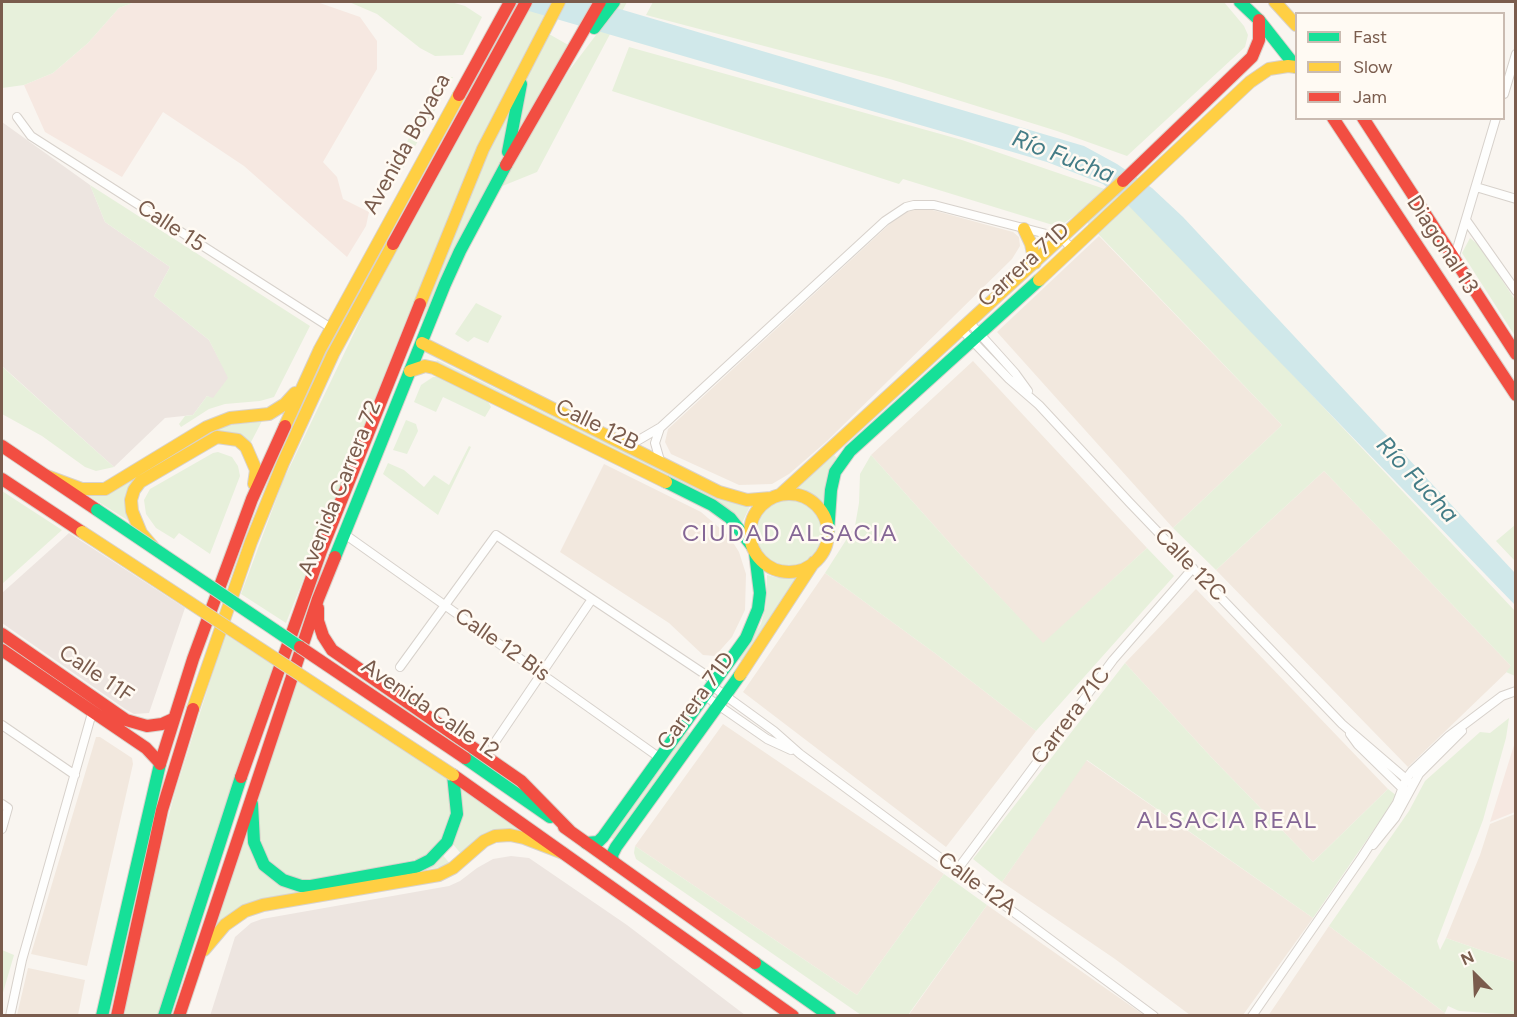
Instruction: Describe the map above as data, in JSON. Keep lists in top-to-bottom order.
{
  "streets": {
    "main road": [
      "Avenida Boyaca",
      "Diagonal 13",
      "Carrera 71D",
      "Calle 12B",
      "Avenida Carrera 72",
      "Calle 11F",
      "Avenida Calle 12"
    ],
    "street": [
      "Calle 15",
      "Calle 12C",
      "Calle 12 Bis",
      "Carrera 71C",
      "Calle 12A"
    ]
  },
  "crossings": [
    ["Carrera 71D", "Calle 12B"],
    ["Carrera 71D", "Calle 12C"],
    ["Carrera 71D", "Calle 12 Bis"],
    ["Carrera 71D", "Avenida Calle 12"],
    ["Carrera 71D", "Calle 12A"],
    ["Calle 12B", "Avenida Carrera 72"],
    ["Avenida Carrera 72", "Calle 12 Bis"],
    ["Calle 12C", "Carrera 71C"],
    ["Calle 12 Bis", "Calle 12A"],
    ["Carrera 71C", "Calle 12A"]
  ],
  "districts": ["CIUDAD ALSACIA", "ALSACIA REAL"],
  "water": ["Río Fucha"],
  "legend": ["Fast", "Slow", "Jam"],
  "north": "top left"
}
